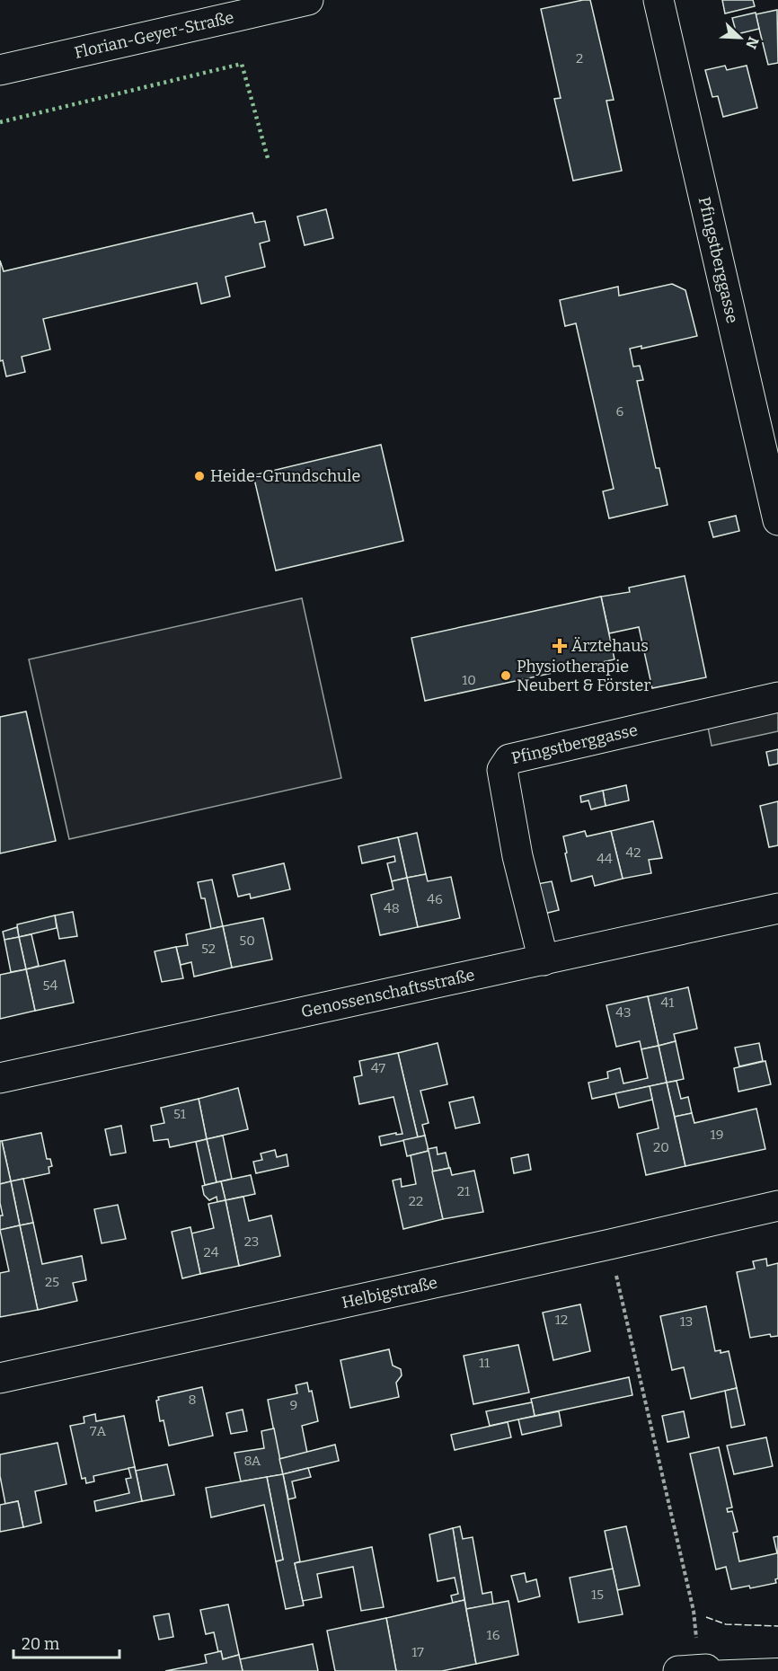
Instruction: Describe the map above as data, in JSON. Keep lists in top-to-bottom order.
{
  "streets": {
    "street": [
      "Florian-Geyer-Straße",
      "Pfingstberggasse",
      "Genossenschaftsstraße",
      "Helbigstraße"
    ]
  },
  "crossings": [
    ["Pfingstberggasse", "Genossenschaftsstraße"]
  ],
  "places": {
    "other": ["Heide-Grundschule", "Physiotherapie Neubert & Förster"],
    "health": ["Ärztehaus"]
  },
  "house_numbers": [
    "2",
    "6",
    "10",
    "42",
    "44",
    "46",
    "48",
    "50",
    "52",
    "54",
    "41",
    "43",
    "47",
    "51",
    "19",
    "20",
    "21",
    "22",
    "23",
    "24",
    "25",
    "12",
    "13",
    "11",
    "8",
    "9",
    "7A",
    "8A",
    "15",
    "16",
    "17"
  ],
  "scale_bar": "20 m",
  "north": "bottom right"
}
